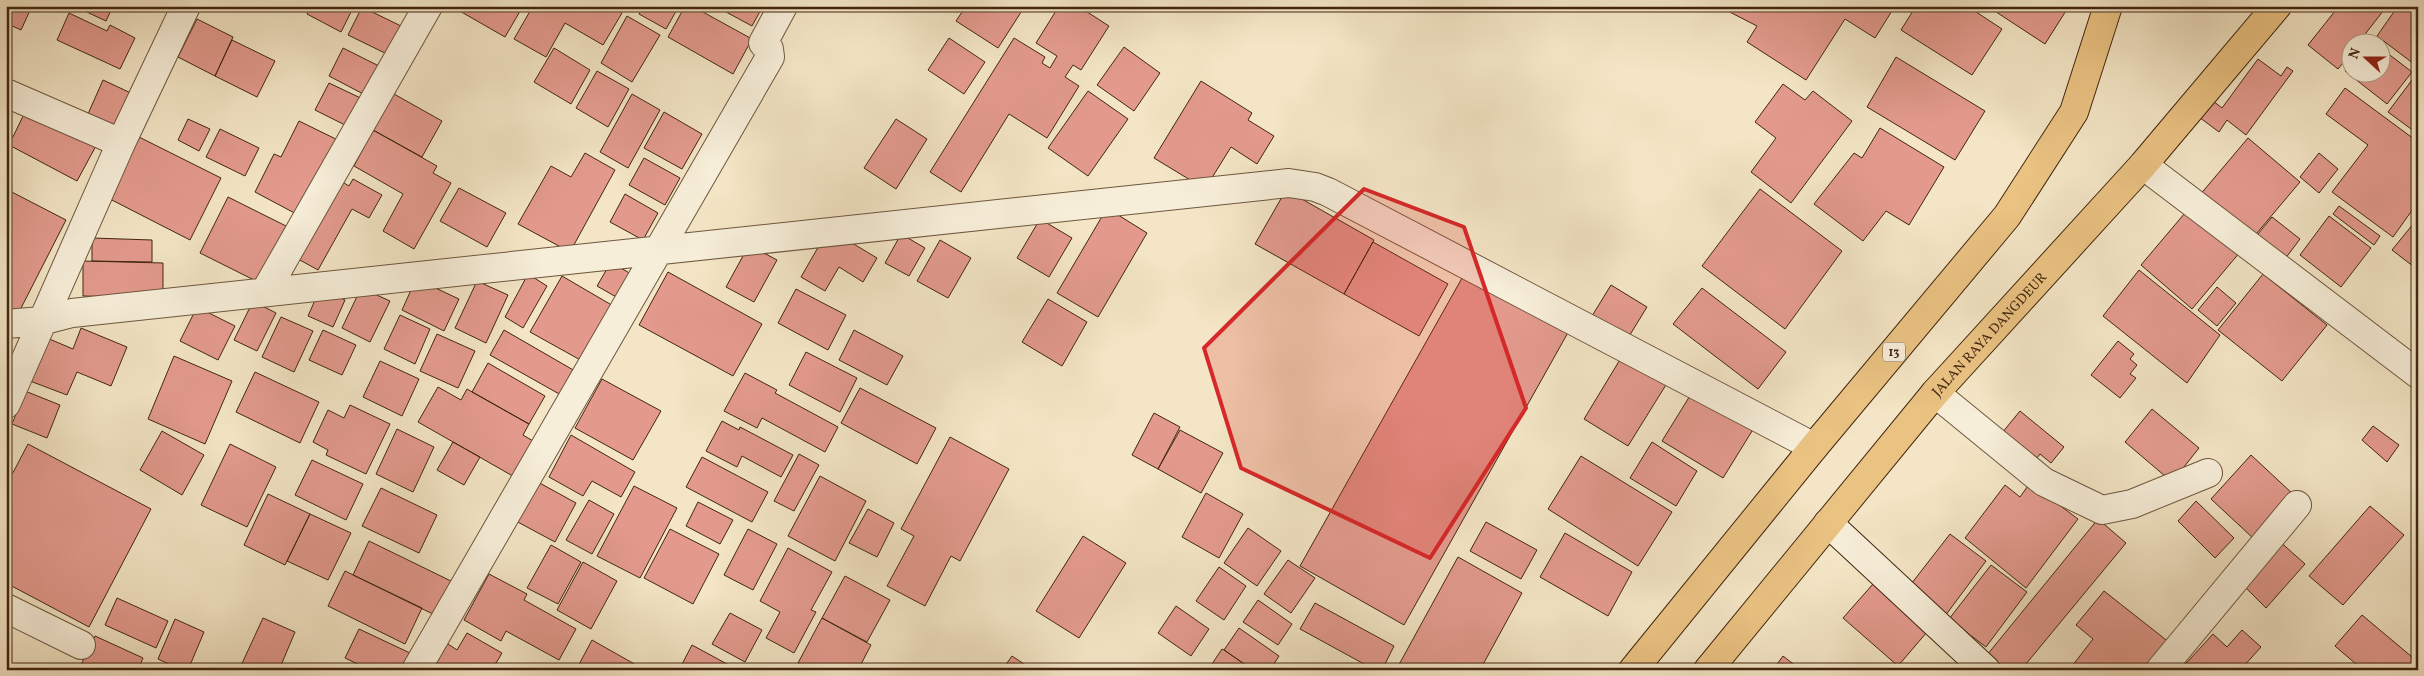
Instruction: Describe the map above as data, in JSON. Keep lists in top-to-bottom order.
{
  "streets": {
    "highway": ["JALAN RAYA DANGDEUR", "13"]
  },
  "north": "left"
}
